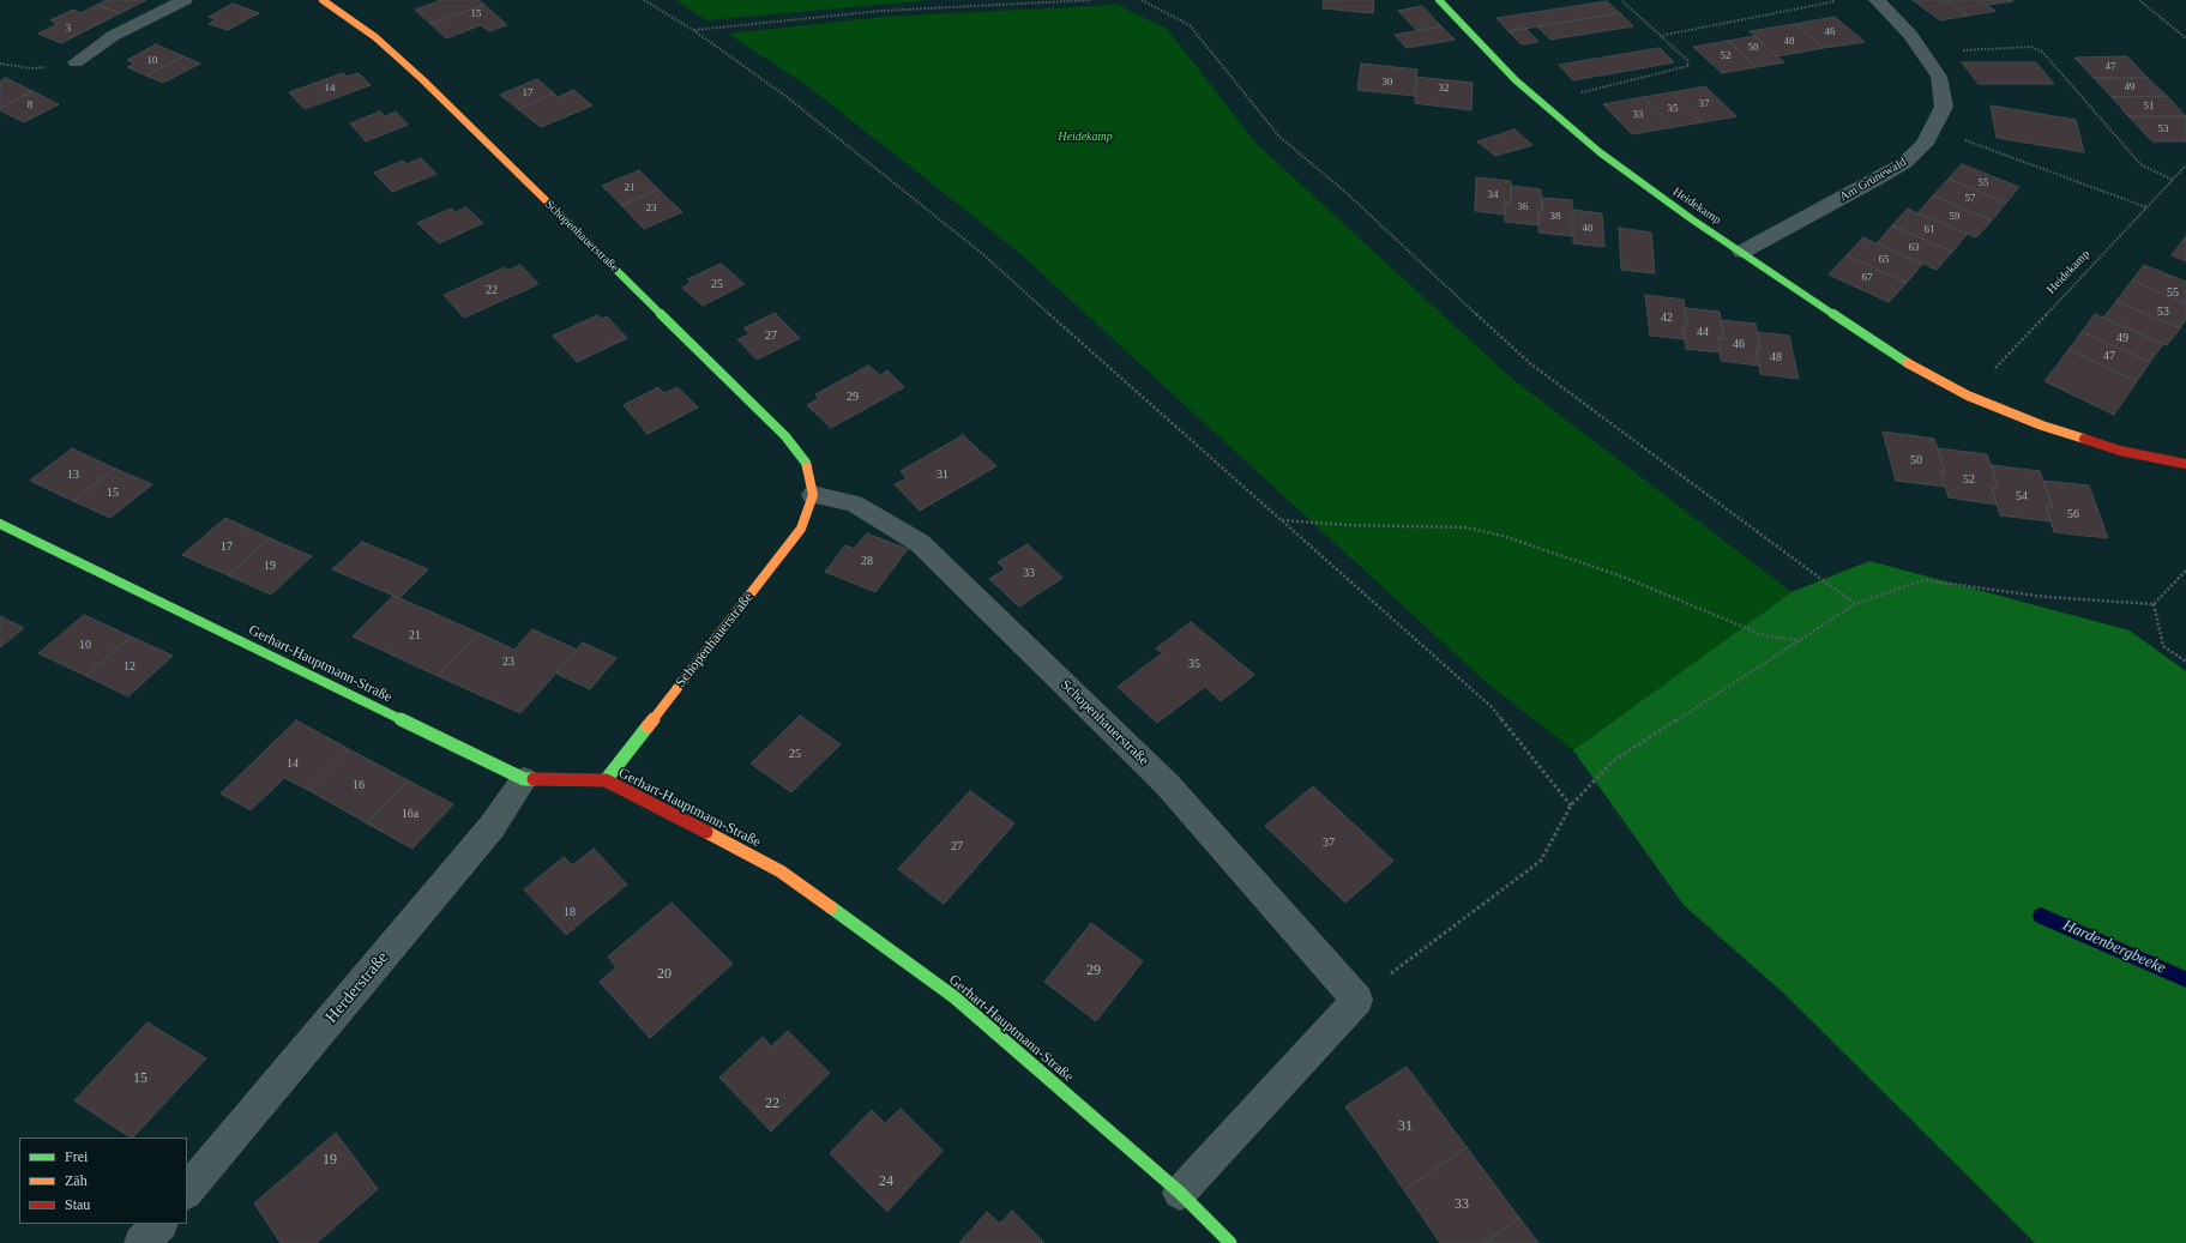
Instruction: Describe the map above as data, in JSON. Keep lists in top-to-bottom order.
{
  "streets": {
    "street": [
      "Am Grünewald",
      "Heidekamp",
      "Schopenhauerstraße",
      "Gerhart-Hauptmann-Straße",
      "Herderstraße"
    ]
  },
  "crossings": [
    ["Am Grünewald", "Heidekamp"],
    ["Schopenhauerstraße", "Gerhart-Hauptmann-Straße"],
    ["Gerhart-Hauptmann-Straße", "Herderstraße"]
  ],
  "water": ["Hardenbergbeeke"],
  "parks": ["Heidekamp"],
  "house_numbers": [
    "15",
    "3",
    "46",
    "48",
    "50",
    "52",
    "10",
    "47",
    "30",
    "49",
    "14",
    "32",
    "17",
    "37",
    "8",
    "51",
    "35",
    "33",
    "53",
    "55",
    "21",
    "34",
    "57",
    "36",
    "23",
    "38",
    "59",
    "40",
    "61",
    "63",
    "65",
    "67",
    "25",
    "22",
    "55",
    "53",
    "42",
    "44",
    "27",
    "49",
    "46",
    "47",
    "48",
    "29",
    "50",
    "13",
    "31",
    "52",
    "15",
    "54",
    "56",
    "17",
    "28",
    "19",
    "33",
    "21",
    "10",
    "23",
    "35",
    "12",
    "25",
    "14",
    "16",
    "16a",
    "37",
    "27",
    "18",
    "29",
    "20",
    "15",
    "22",
    "31",
    "19",
    "24",
    "33"
  ],
  "legend": ["Frei", "Zäh", "Stau"]
}
